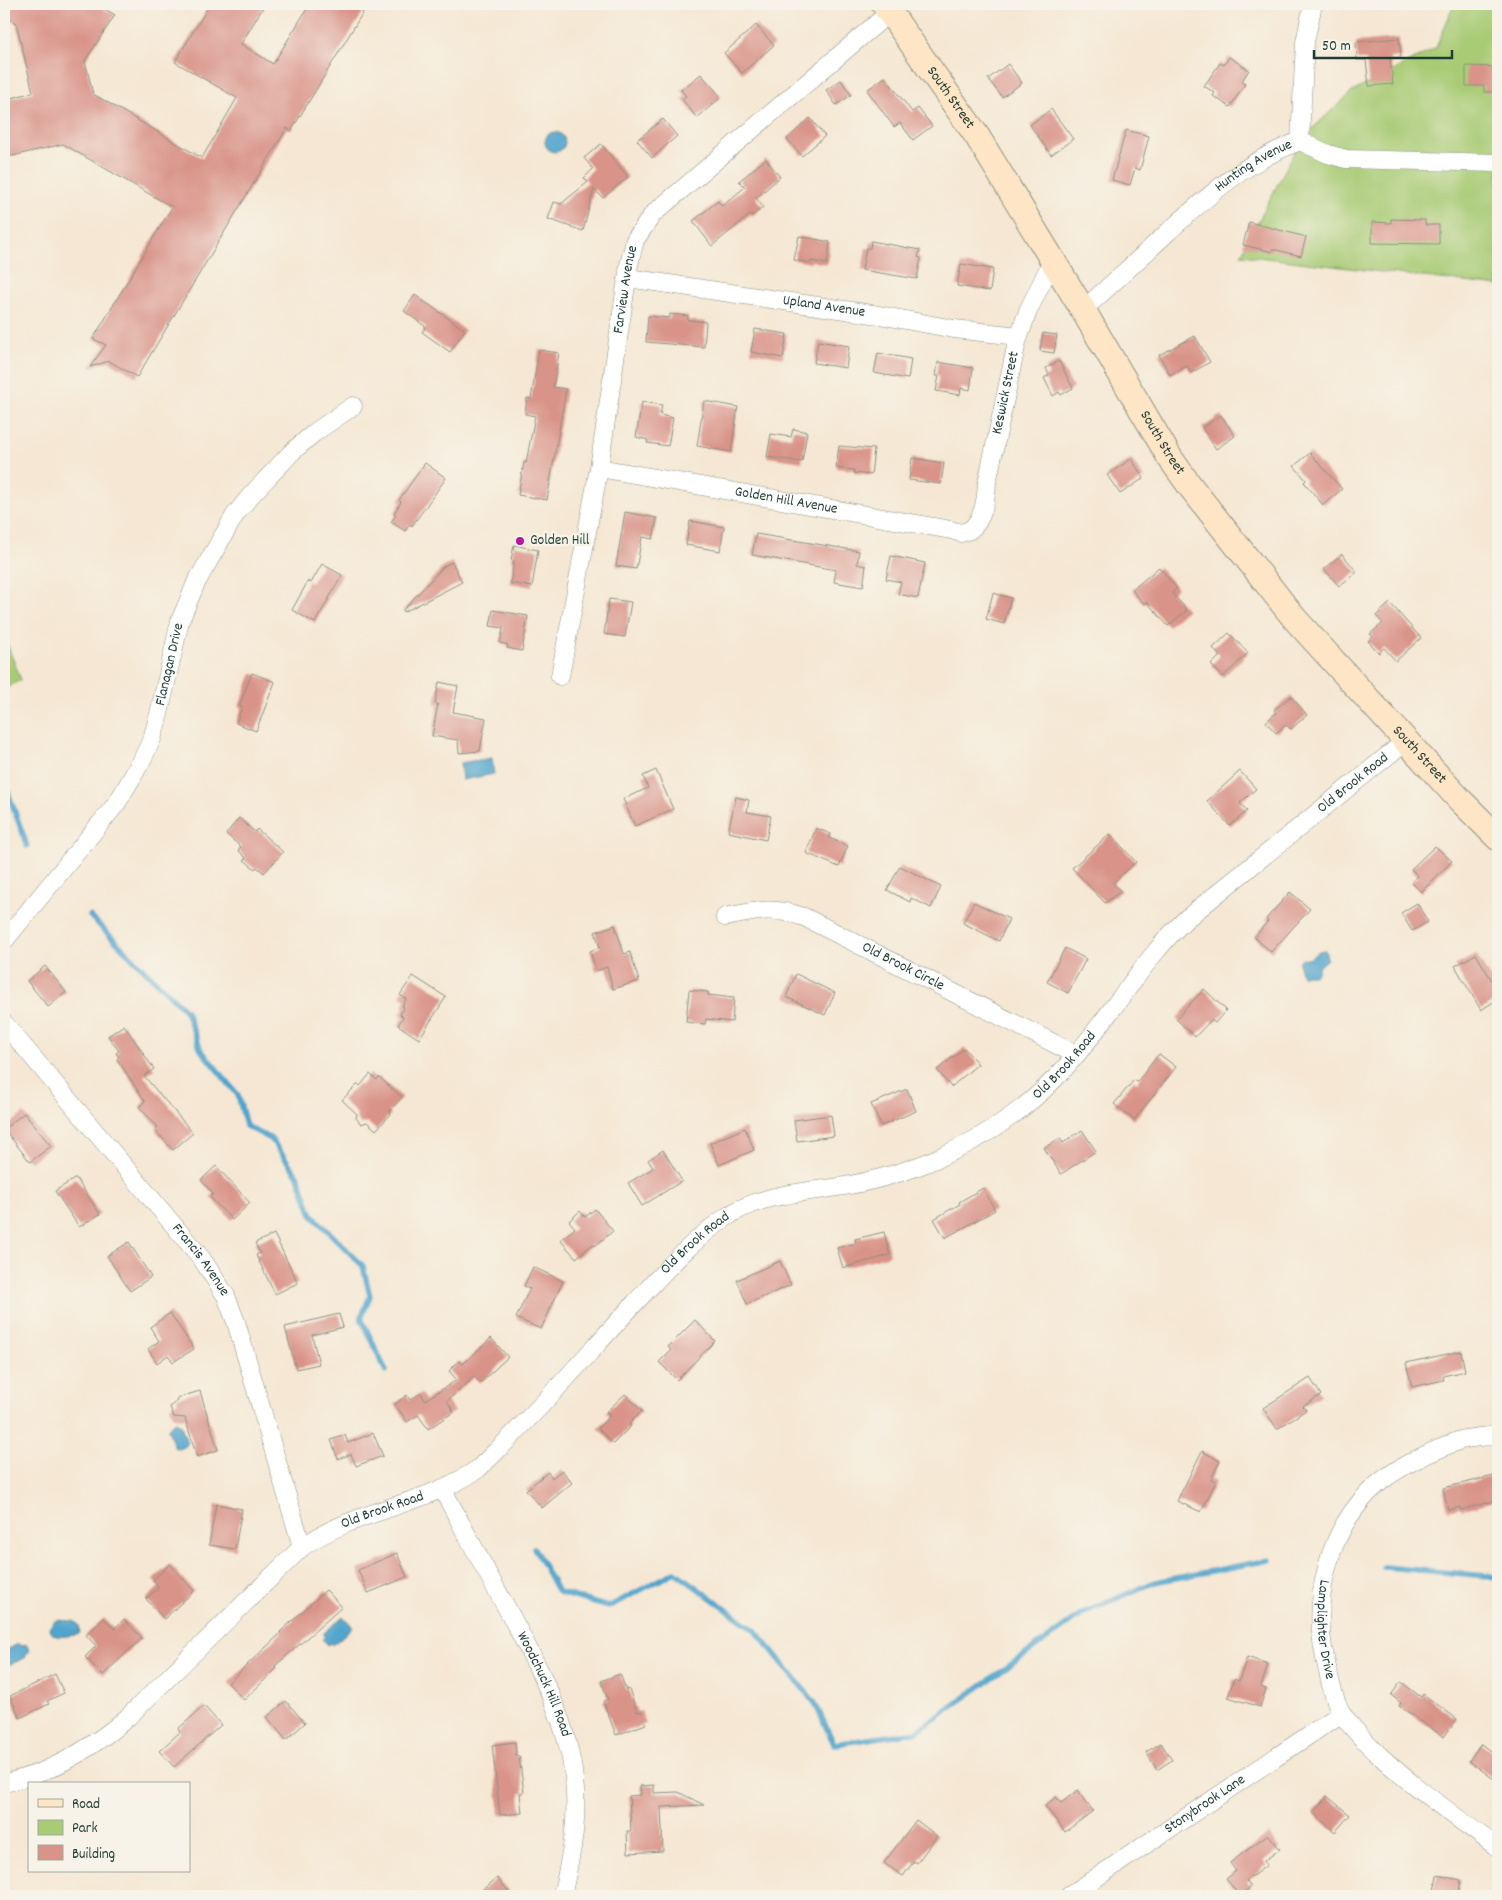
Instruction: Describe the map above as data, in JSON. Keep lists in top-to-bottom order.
{
  "streets": {
    "street": [
      "South Street",
      "Hunting Avenue",
      "Farview Avenue",
      "Upland Avenue",
      "Keswick Street",
      "Golden Hill Avenue",
      "Flanagan Drive",
      "Old Brook Road",
      "Old Brook Circle",
      "Francis Avenue",
      "Lamplighter Drive",
      "Woodchuck Hill Road",
      "Stonybrook Lane"
    ]
  },
  "crossings": [
    ["South Street", "Hunting Avenue"],
    ["South Street", "Farview Avenue"],
    ["South Street", "Keswick Street"],
    ["South Street", "Old Brook Road"],
    ["Farview Avenue", "Upland Avenue"],
    ["Farview Avenue", "Golden Hill Avenue"],
    ["Upland Avenue", "Keswick Street"],
    ["Keswick Street", "Golden Hill Avenue"],
    ["Old Brook Road", "Old Brook Circle"],
    ["Old Brook Road", "Francis Avenue"],
    ["Old Brook Road", "Woodchuck Hill Road"],
    ["Lamplighter Drive", "Stonybrook Lane"]
  ],
  "places": ["Golden Hill"],
  "legend": ["Road", "Park", "Building"],
  "scale_bar": "50 m"
}
